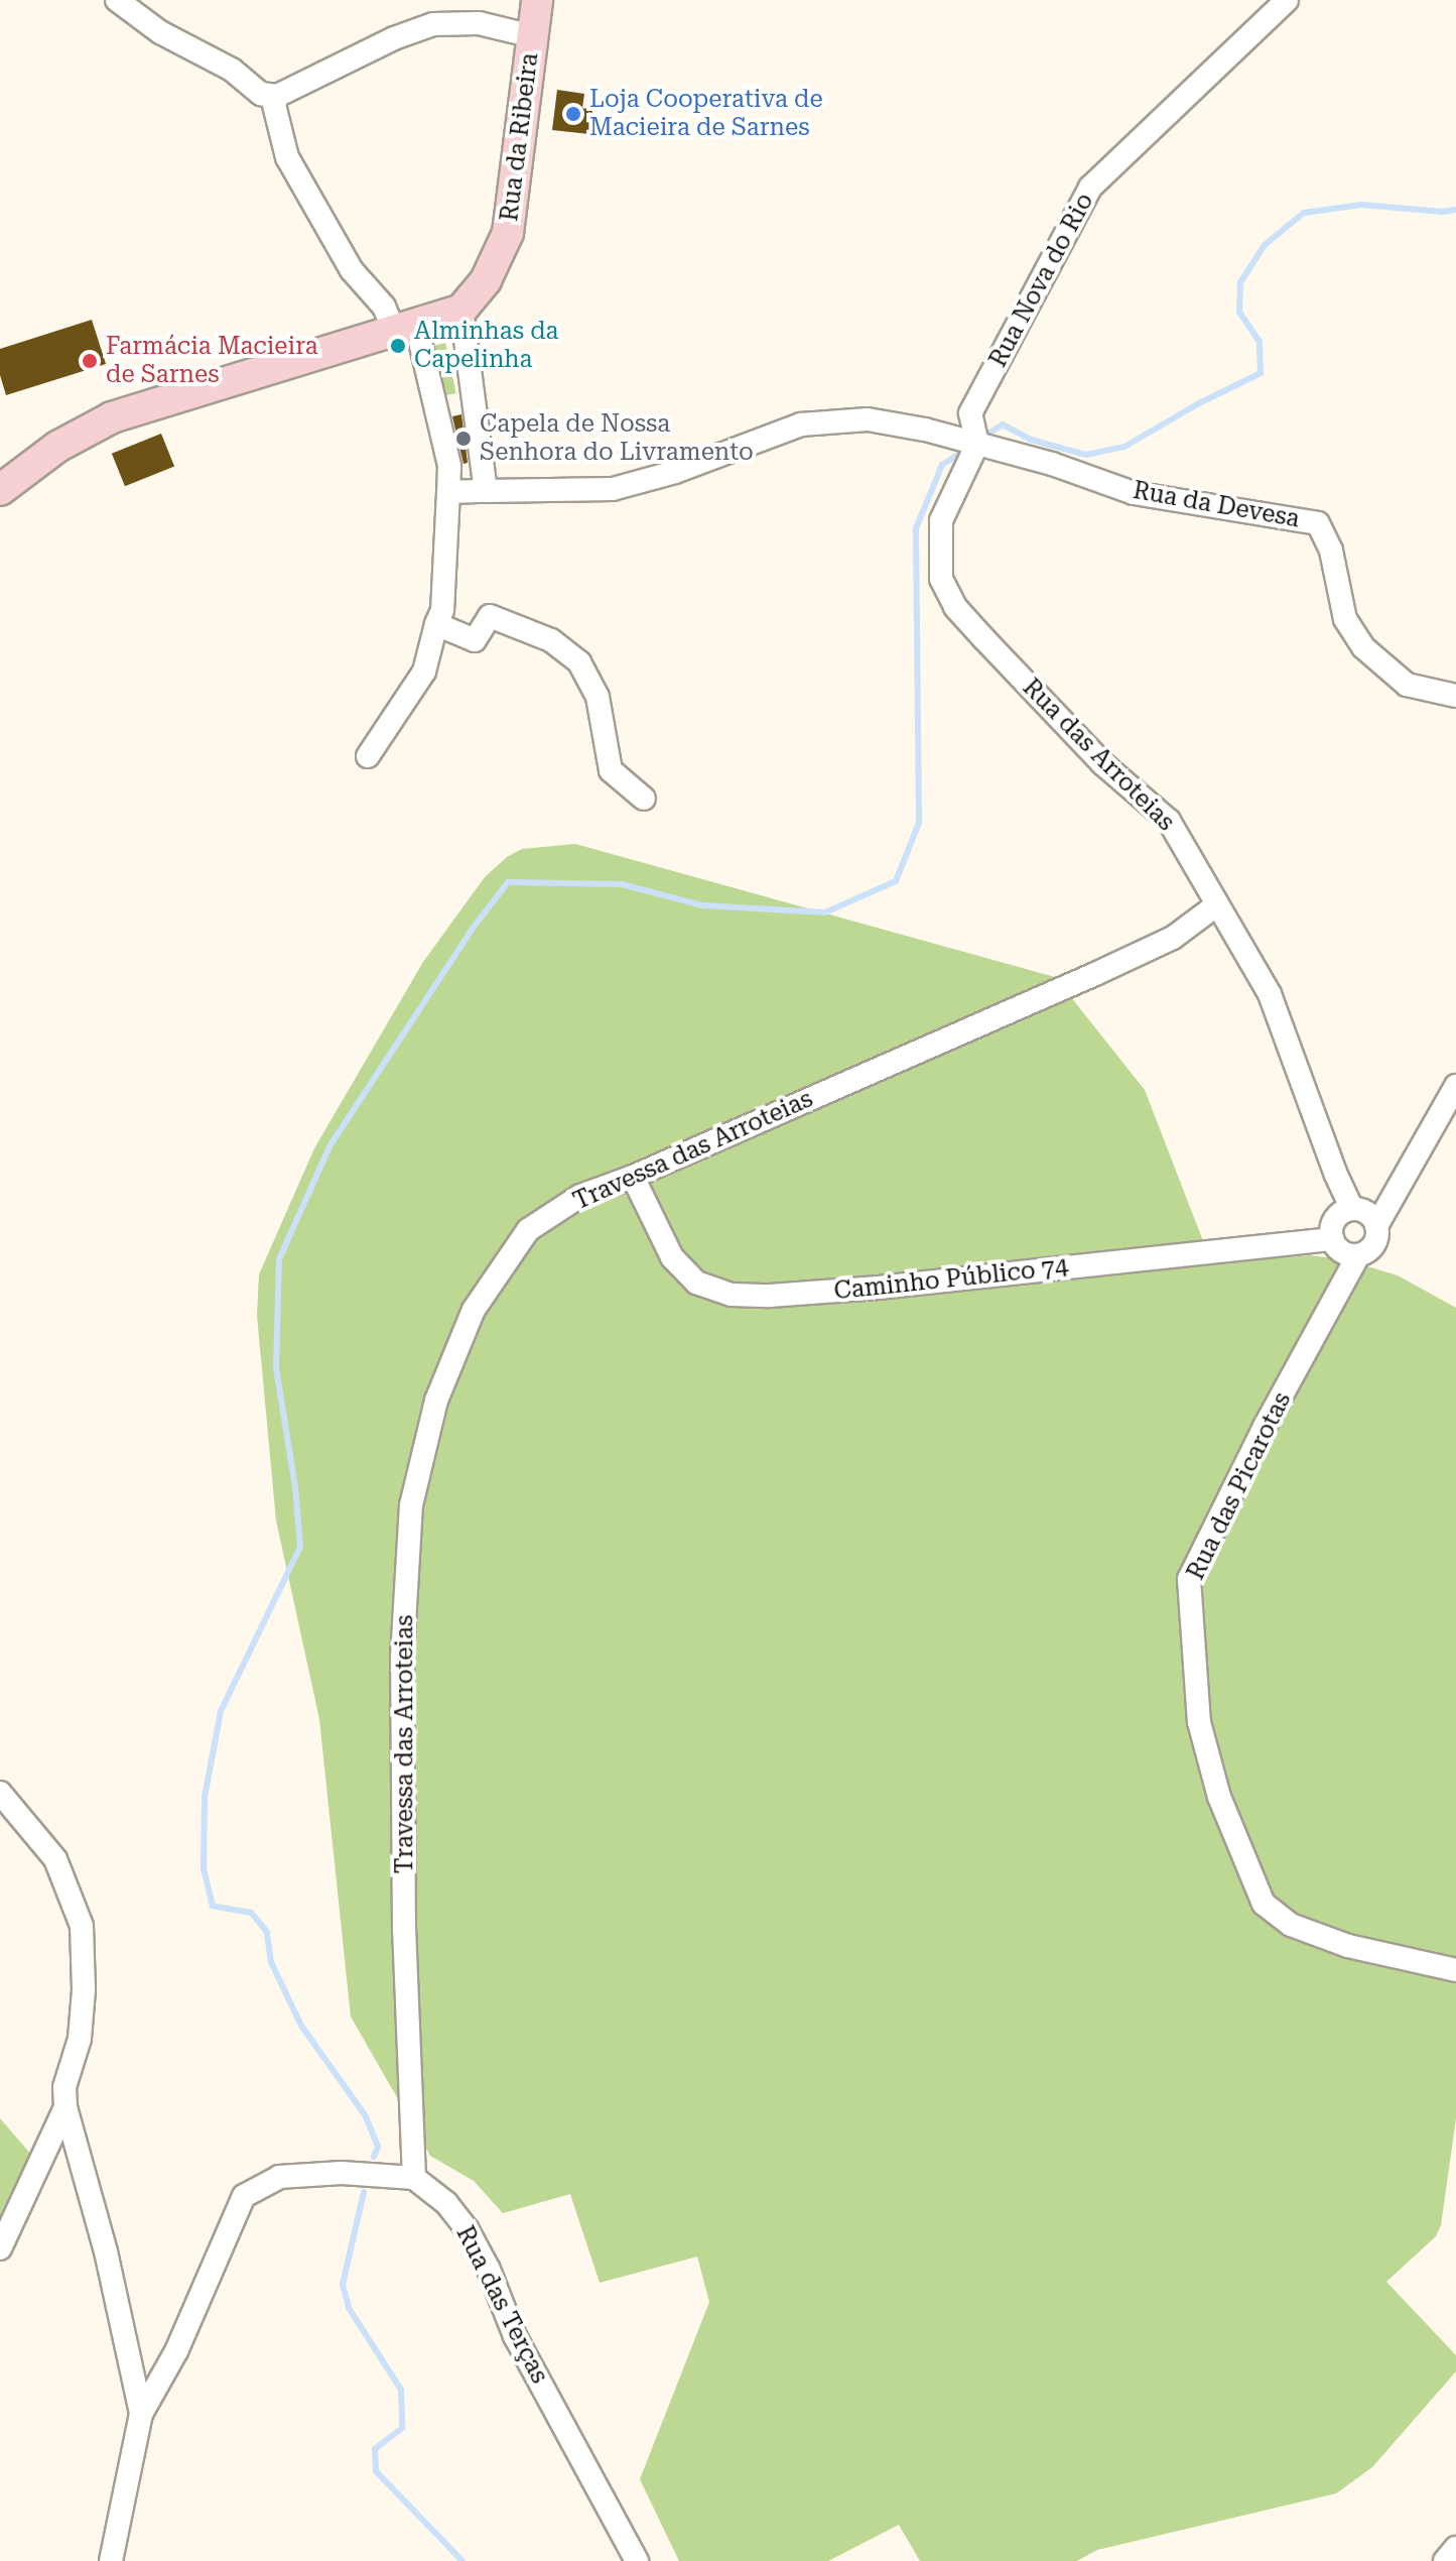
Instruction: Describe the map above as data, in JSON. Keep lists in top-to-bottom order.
{
  "streets": {
    "main road": ["Rua da Ribeira"],
    "street": [
      "Rua Nova do Rio",
      "Rua da Devesa",
      "Rua das Arroteias",
      "Travessa das Arroteias",
      "Caminho Público 74",
      "Rua das Picarotas",
      "Rua das Terças"
    ]
  },
  "crossings": [
    ["Rua Nova do Rio", "Rua da Devesa"],
    ["Rua Nova do Rio", "Rua das Arroteias"],
    ["Rua da Devesa", "Rua das Arroteias"],
    ["Rua das Arroteias", "Travessa das Arroteias"],
    ["Rua das Arroteias", "Caminho Público 74"],
    ["Rua das Arroteias", "Rua das Picarotas"],
    ["Travessa das Arroteias", "Caminho Público 74"],
    ["Travessa das Arroteias", "Rua das Terças"],
    ["Caminho Público 74", "Rua das Picarotas"]
  ],
  "places": [
    "Loja Cooperativa de Macieira de Sarnes",
    "Alminhas da Capelinha",
    "Farmácia Macieira de Sarnes",
    "Capela de Nossa Senhora do Livramento"
  ]
}
